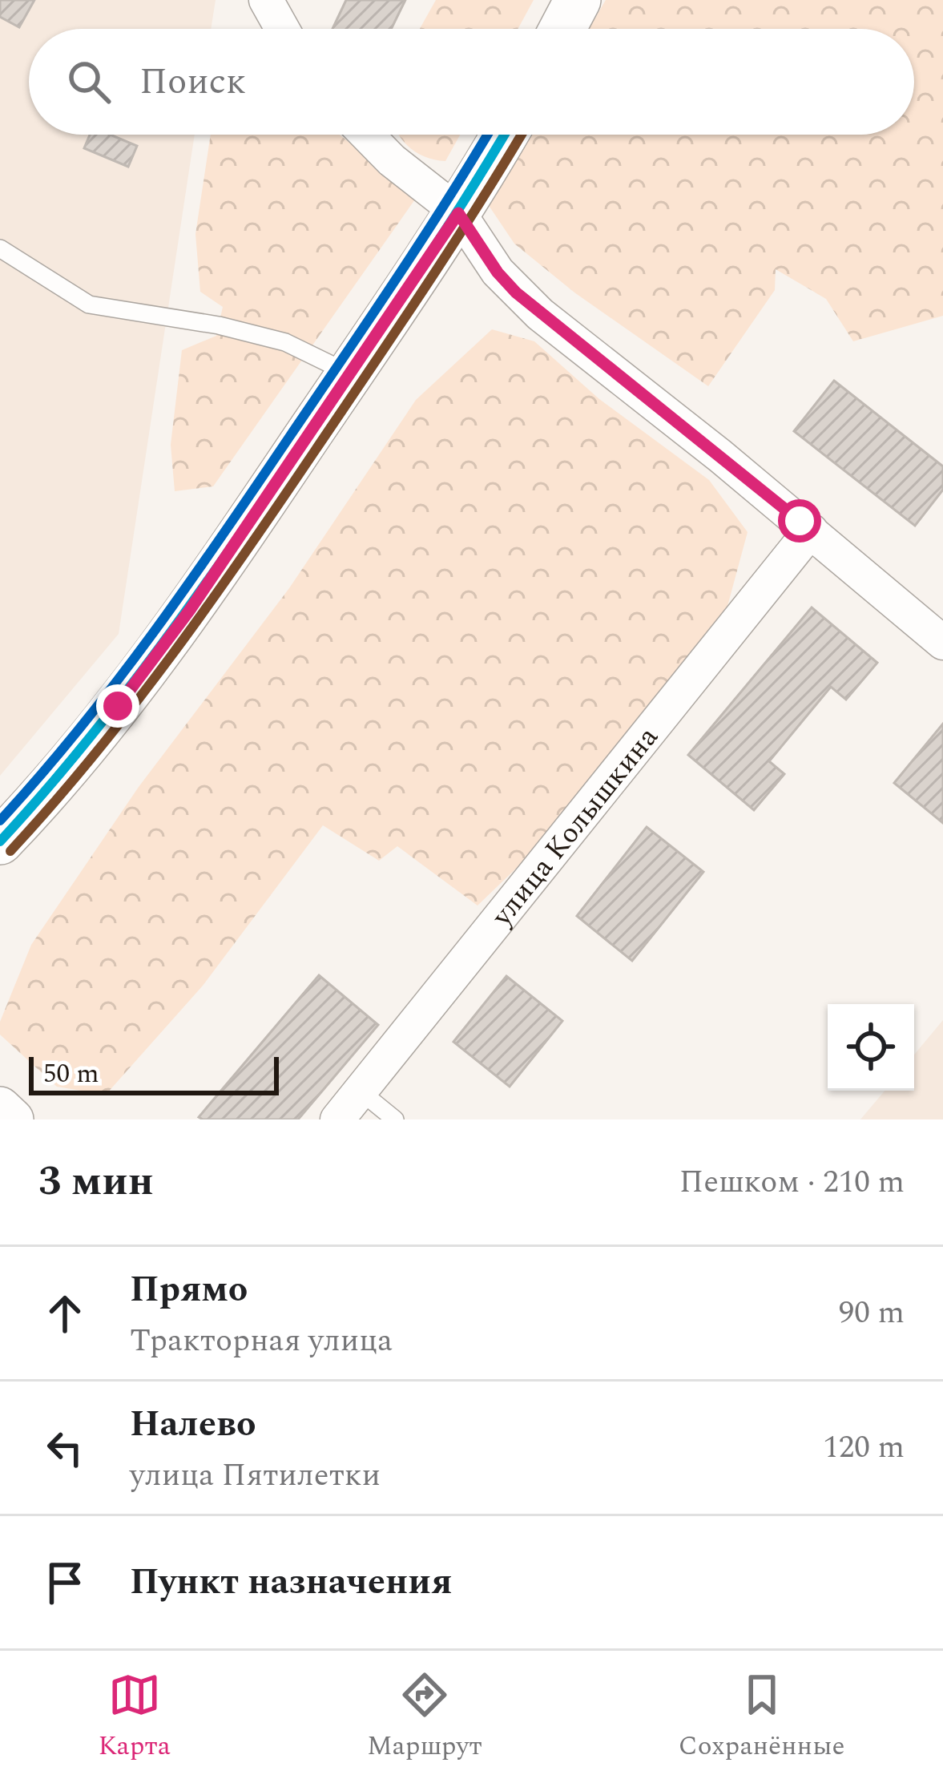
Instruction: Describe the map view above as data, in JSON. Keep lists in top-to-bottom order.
{
  "streets": {
    "street": ["улица Колышкина"]
  },
  "scale_bar": "50 m",
  "page": {
    "search": "Поиск",
    "scale": "50 m",
    "heading": ["3 мин", "Пешком · 210 m"],
    "list": [
      ["Прямо", "Тракторная улица", "90 m"],
      ["Налево", "улица Пятилетки", "120 m"],
      "Пункт назначения"
    ],
    "nav": ["Карта", "Маршрут", "Сохранённые"]
  }
}
